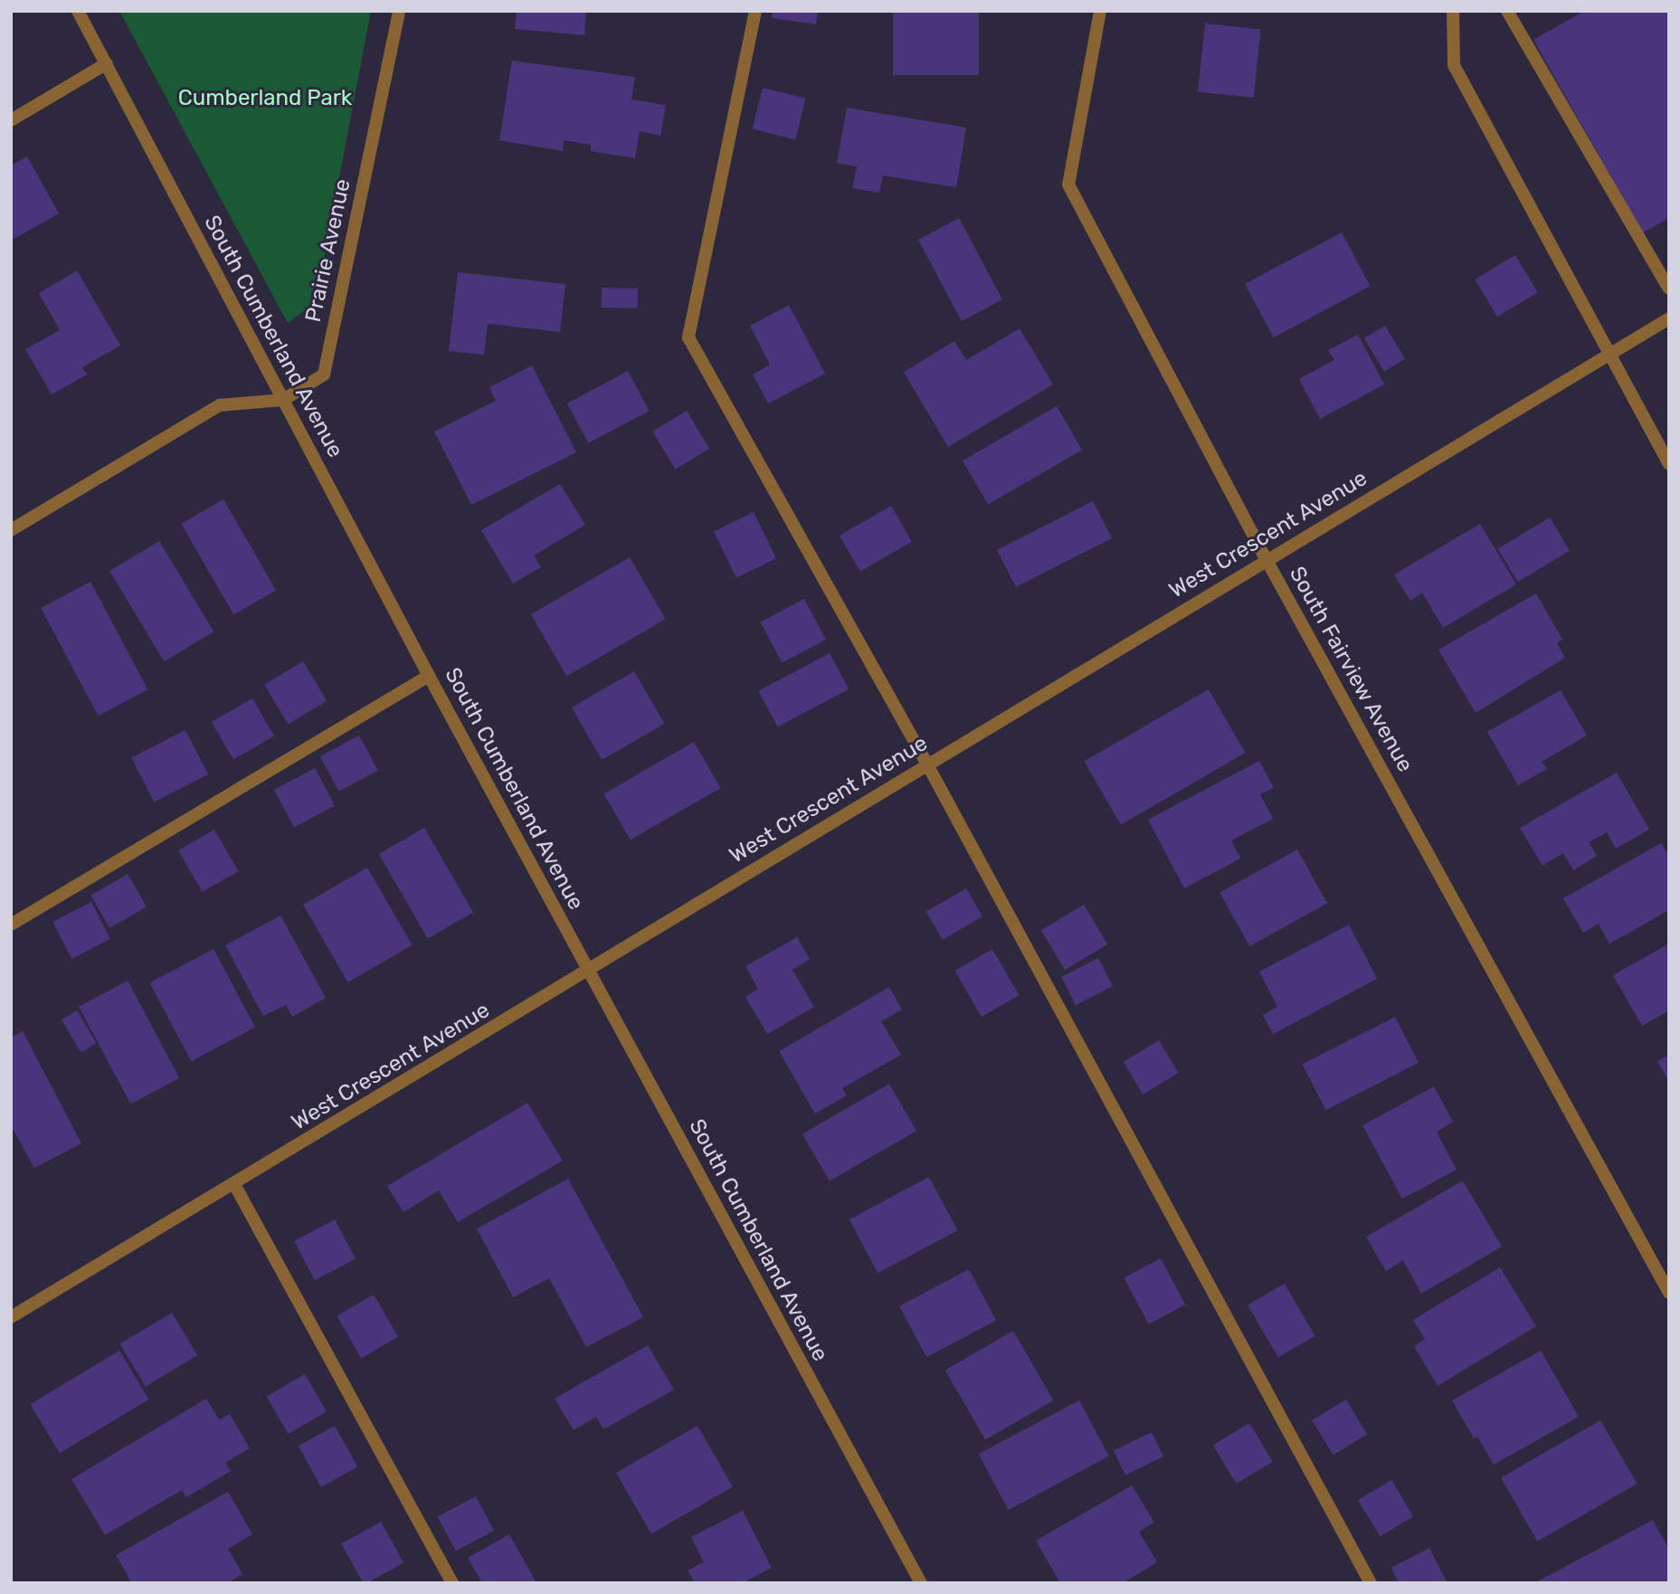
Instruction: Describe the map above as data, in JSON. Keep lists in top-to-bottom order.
{
  "streets": {
    "street": [
      "Prairie Avenue",
      "South Cumberland Avenue",
      "West Crescent Avenue",
      "South Fairview Avenue"
    ]
  },
  "crossings": [
    ["Prairie Avenue", "South Cumberland Avenue"],
    ["South Cumberland Avenue", "West Crescent Avenue"],
    ["West Crescent Avenue", "South Fairview Avenue"]
  ],
  "parks": ["Cumberland Park"]
}
